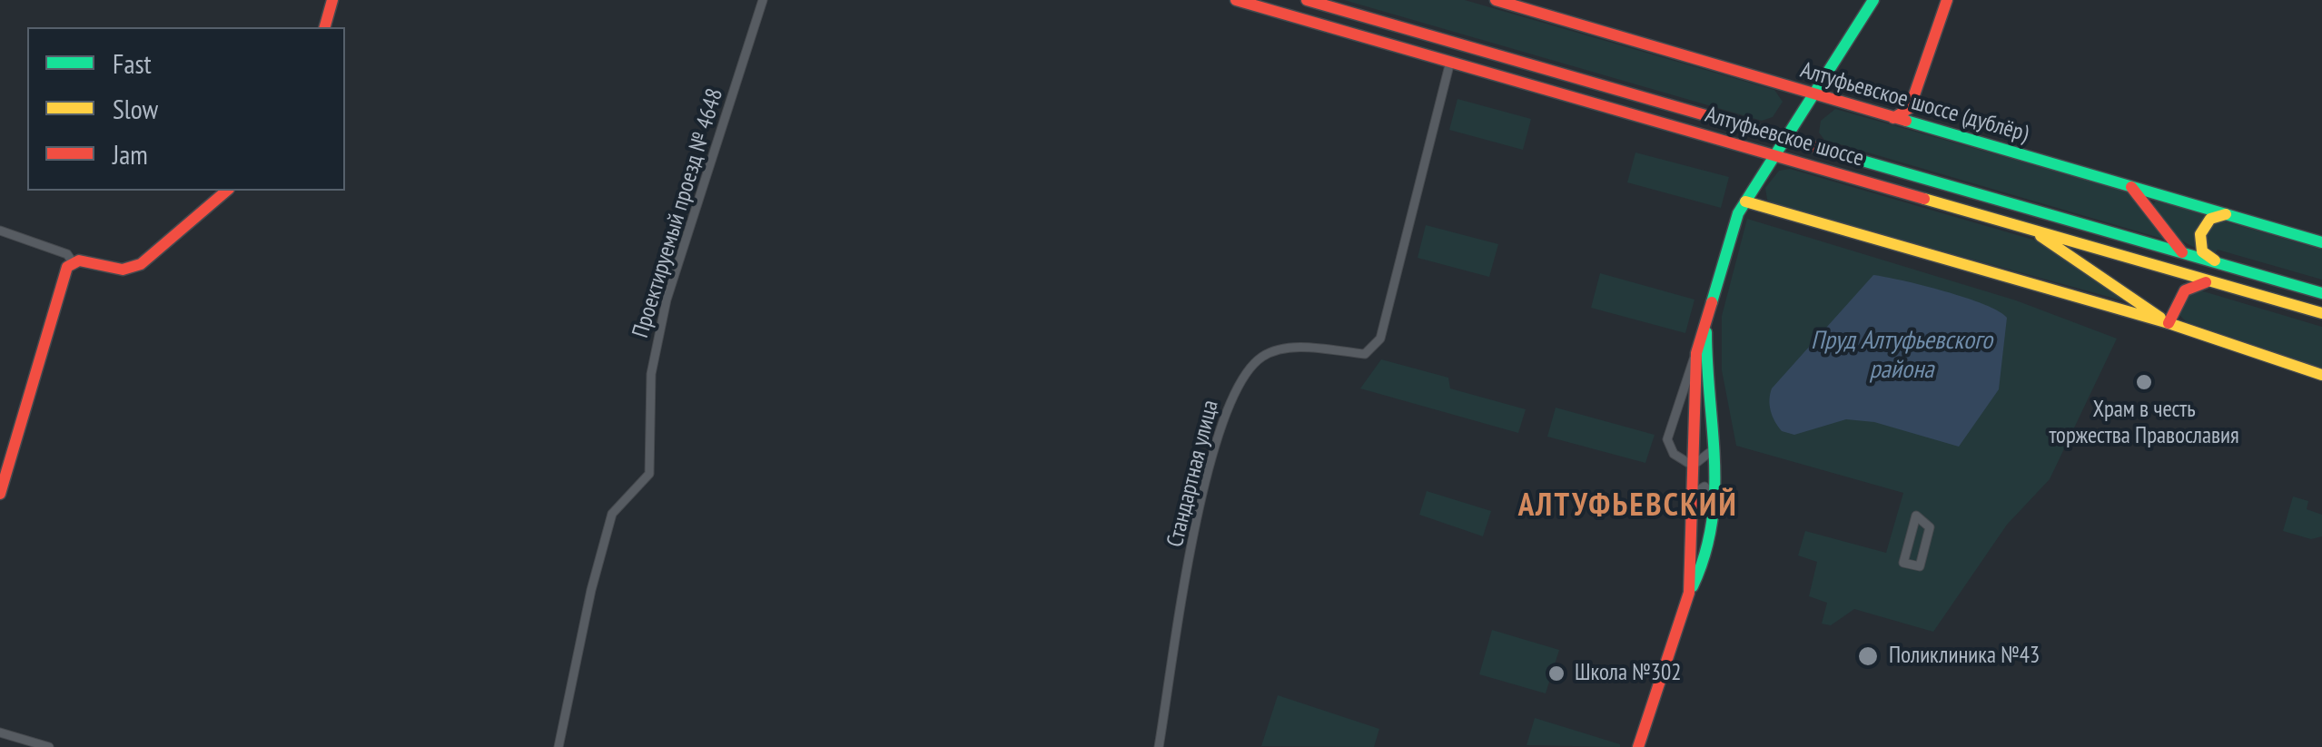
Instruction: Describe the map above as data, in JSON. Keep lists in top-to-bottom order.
{
  "streets": {
    "main road": ["Алтуфьевское шоссе (дублёр)", "Алтуфьевское шоссе"],
    "street": ["Проектируемый проезд № 4648", "Стандартная улица"]
  },
  "crossings": [
    ["Алтуфьевское шоссе", "Стандартная улица"]
  ],
  "districts": ["АЛТУФЬЕВСКИЙ"],
  "water": ["Пруд Алтуфьевского района"],
  "places": ["Храм в честь торжества Православия", "Поликлиника №43", "Школа №302"],
  "legend": ["Fast", "Slow", "Jam"]
}
